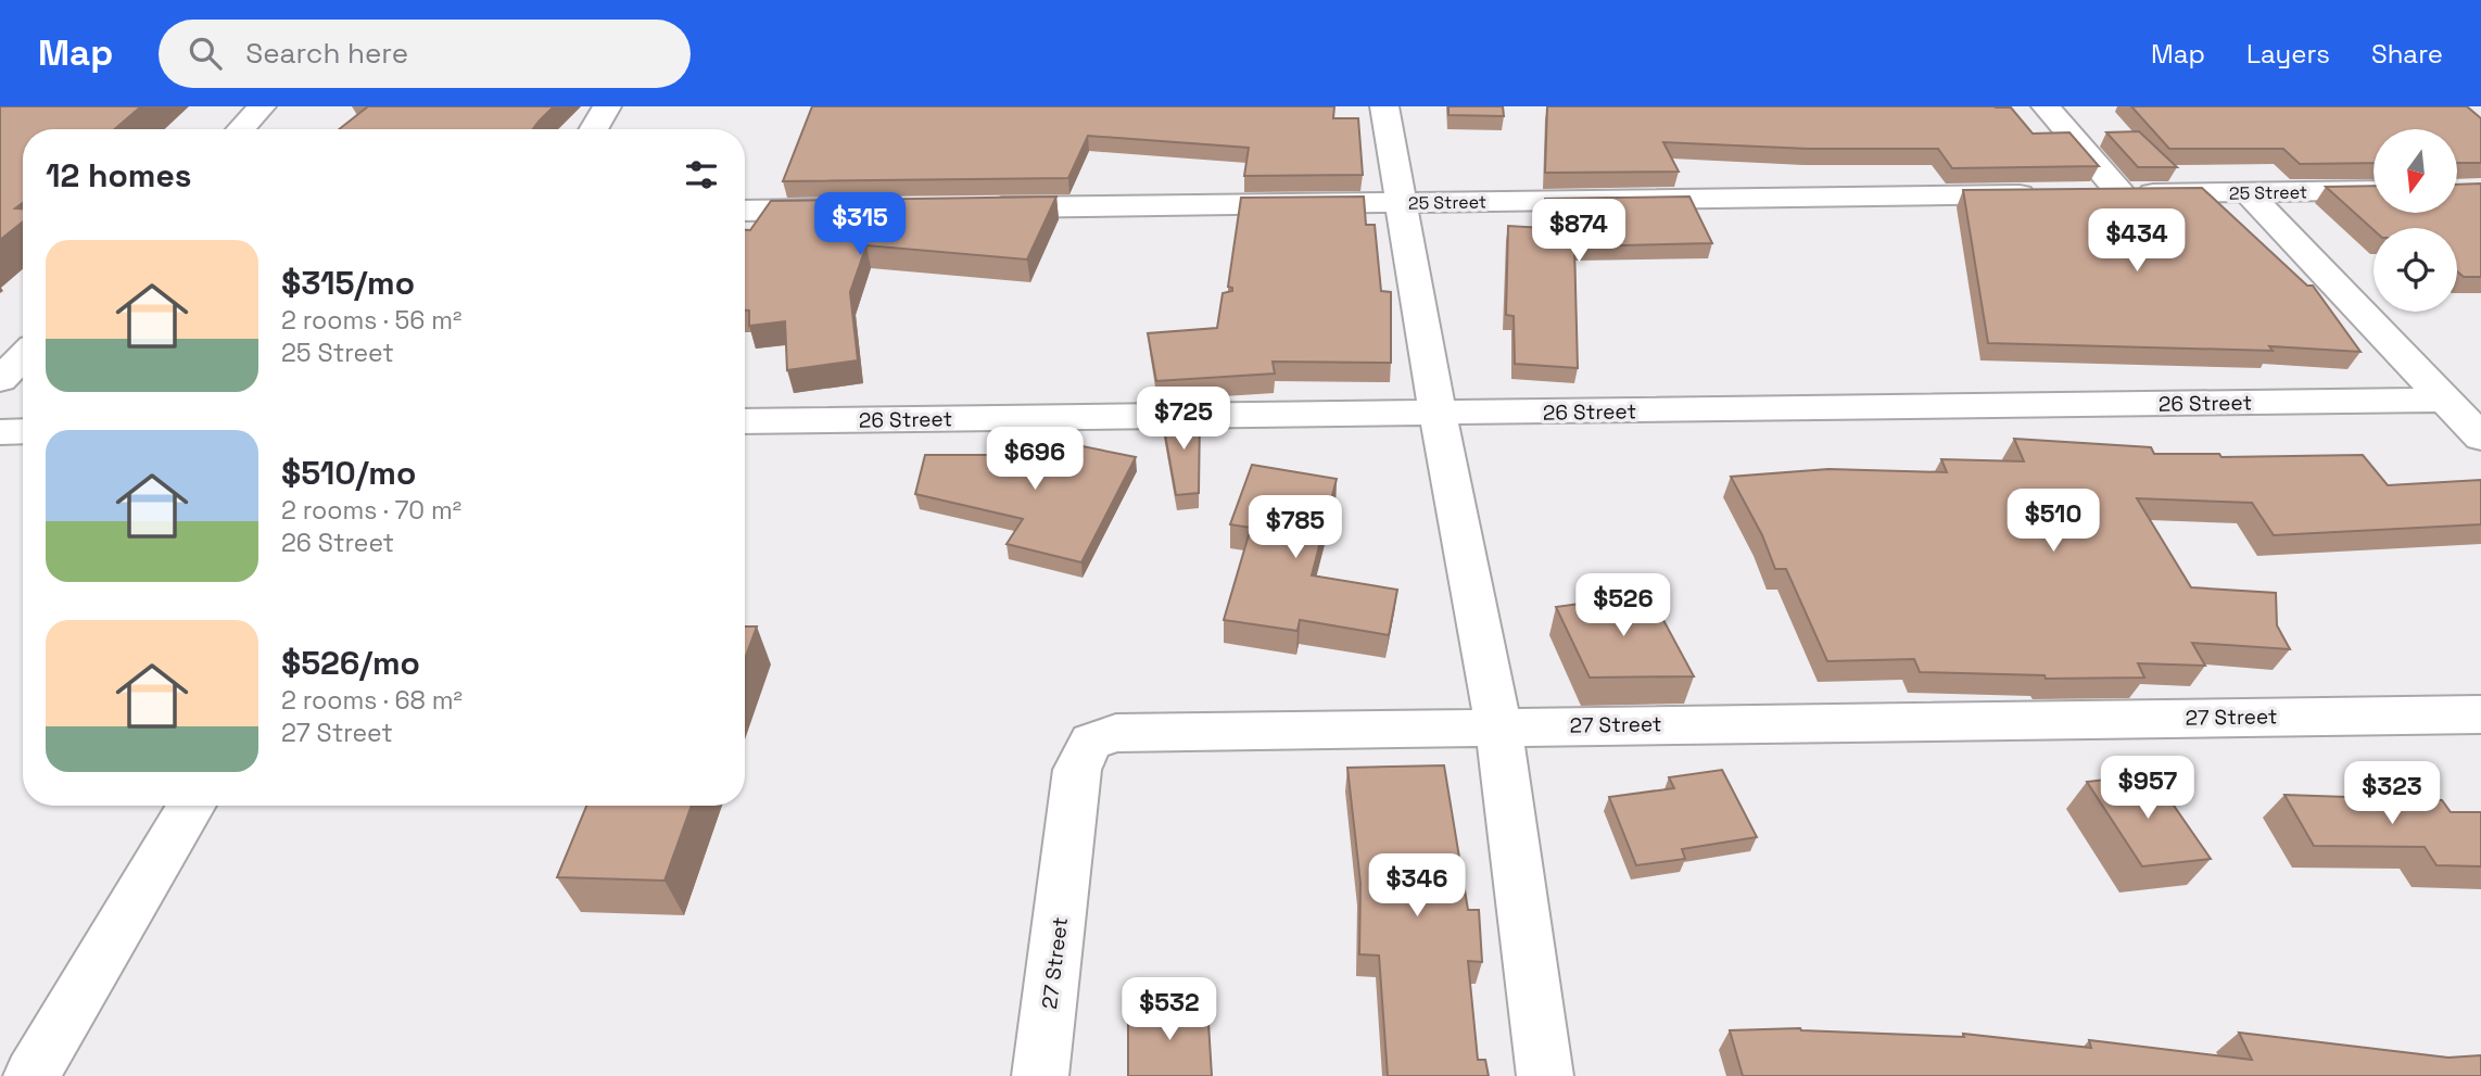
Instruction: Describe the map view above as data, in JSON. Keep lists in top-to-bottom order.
{
  "streets": {
    "street": ["25 Street", "26 Street", "27 Street"]
  },
  "north": "bottom",
  "page": {
    "header": "Map",
    "search": "Search here",
    "nav": ["Map", "Layers", "Share"],
    "heading": "12 homes",
    "price": [
      "$315",
      "$874",
      "$434",
      "$725",
      "$696",
      "$510",
      "$785",
      "$526",
      "$957",
      "$323",
      "$346",
      "$532"
    ],
    "list": [
      {
        "name": "$315/mo",
        "note": "2 rooms · 56 m² · 25 Street"
      },
      {
        "name": "$510/mo",
        "note": "2 rooms · 70 m² · 26 Street"
      },
      {
        "name": "$526/mo",
        "note": "2 rooms · 68 m² · 27 Street"
      }
    ]
  }
}
